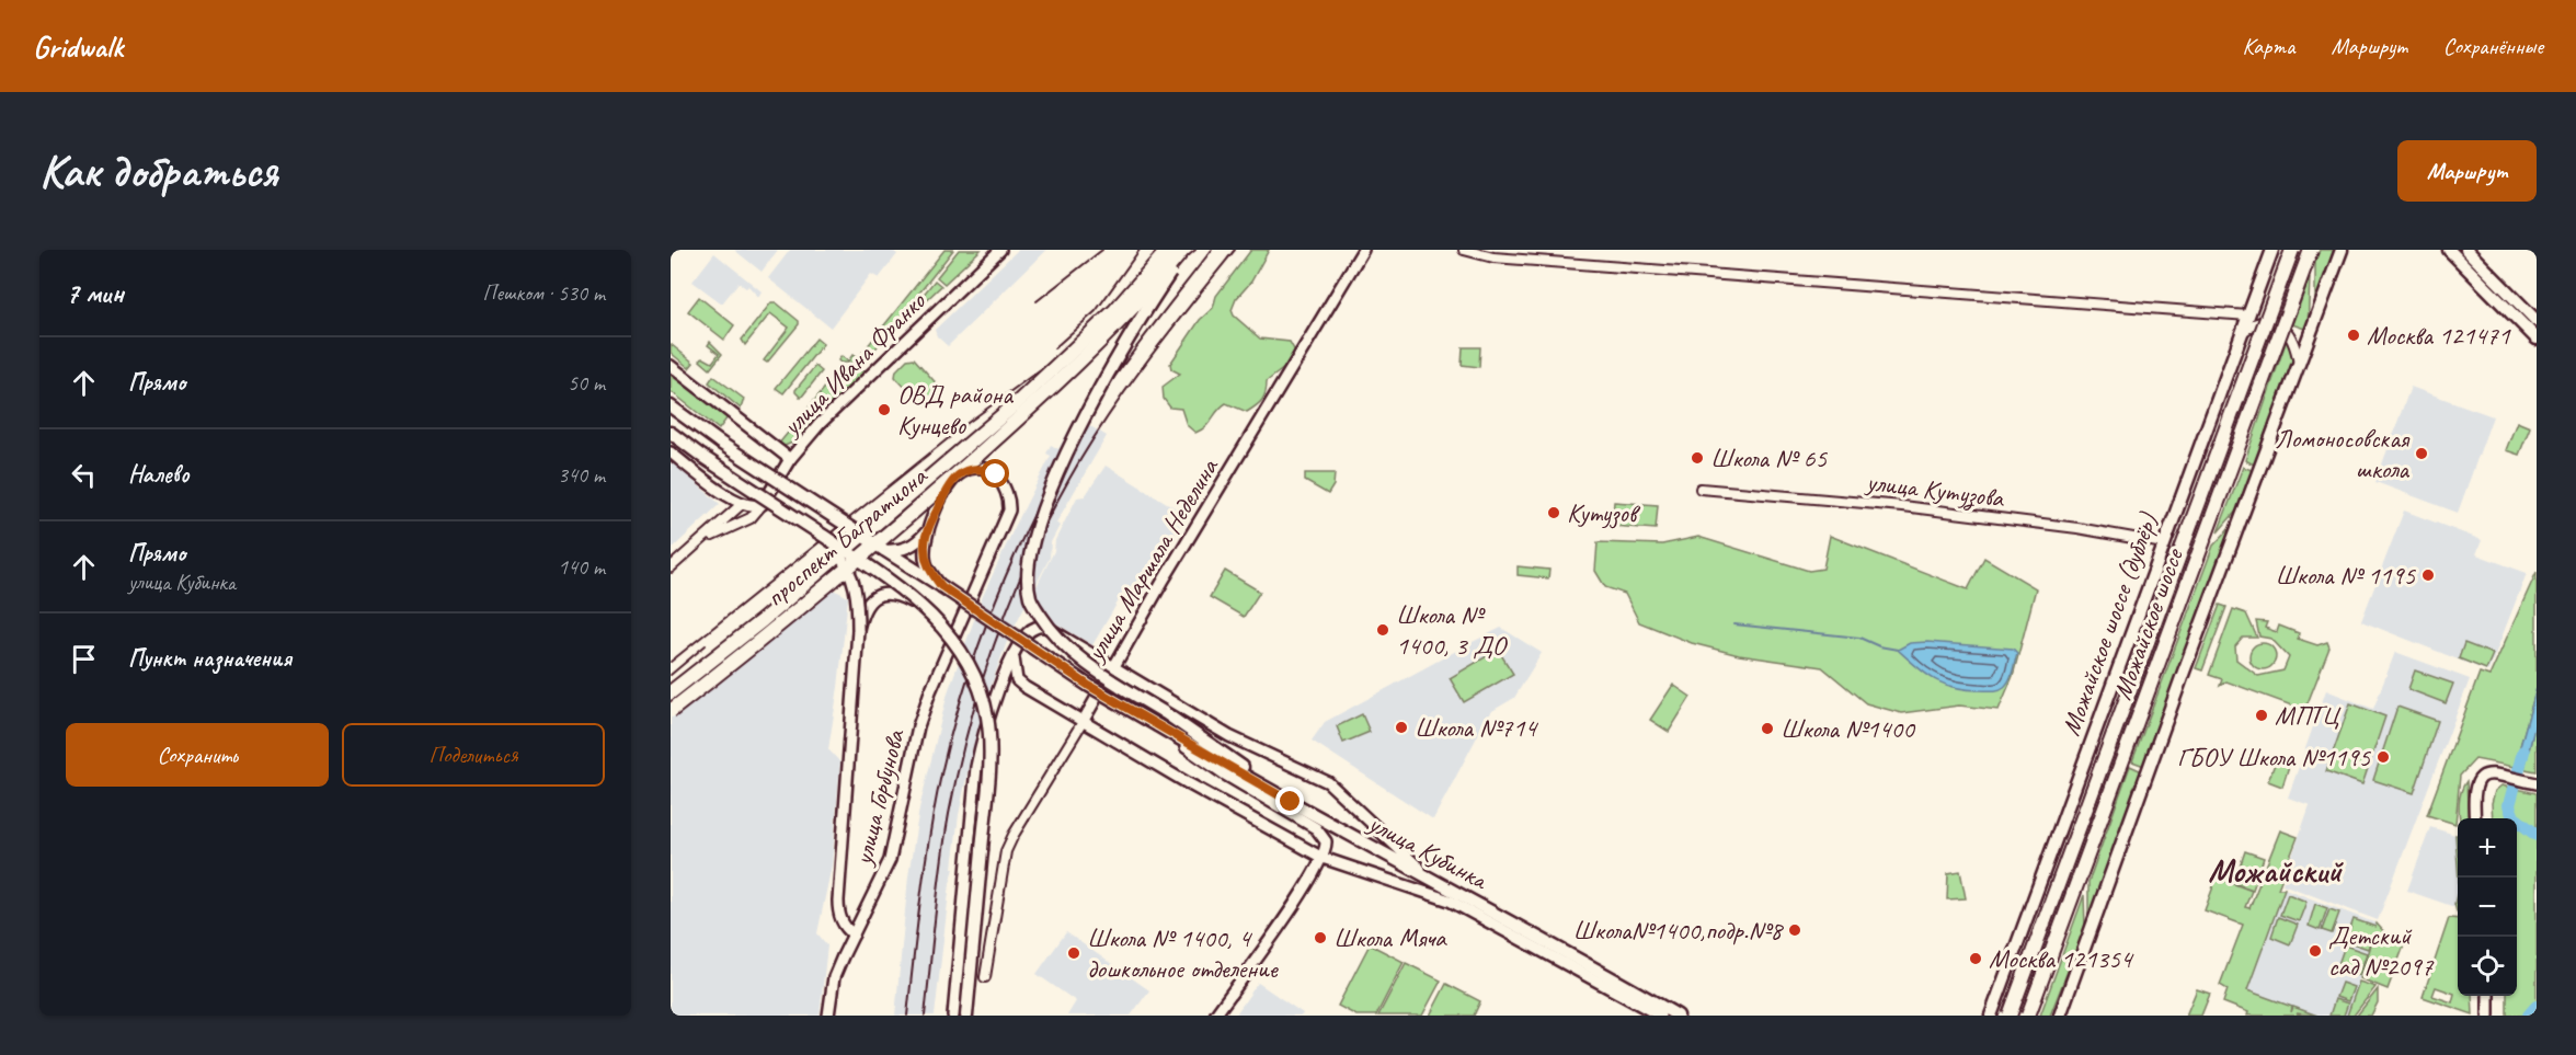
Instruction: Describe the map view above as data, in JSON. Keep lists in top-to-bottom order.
{
  "streets": {
    "main road": [
      "проспект Багратиона",
      "Можайское шоссе (дублёр)",
      "Можайское шоссе",
      "улица Кубинка"
    ],
    "street": [
      "улица Ивана Франко",
      "улица Кутузова",
      "улица Маршала Неделина",
      "улица Горбунова"
    ]
  },
  "crossings": [
    ["улица Кутузова", "Можайское шоссе (дублёр)"]
  ],
  "districts": ["Можайский"],
  "places": [
    "Москва 121471",
    "ОВД района Кунцево",
    "Ломоносовская школа",
    "Школа № 65",
    "Кутузов",
    "Школа № 1195",
    "Школа № 1400, 3 ДО",
    "МПТЦ",
    "Школа №714",
    "Школа №1400",
    "ГБОУ Школа №1195",
    "Школа№1400,подр.№8",
    "Школа Мяча",
    "Детский сад №2097",
    "Школа № 1400, 4 дошкольное отделение",
    "Москва 121354"
  ],
  "page": {
    "header": "Gridwalk",
    "nav": ["Карта", "Маршрут", "Сохранённые"],
    "buttons": [
      "Маршрут",
      ["Сохранить", "Поделиться"]
    ],
    "title": "Как добраться",
    "heading": ["7 мин", "Пешком · 530 m"],
    "list": [
      ["Прямо", "50 m"],
      ["Налево", "340 m"],
      ["Прямо", "улица Кубинка", "140 m"],
      "Пункт назначения"
    ],
    "map_buttons": ["+", "−"]
  }
}
